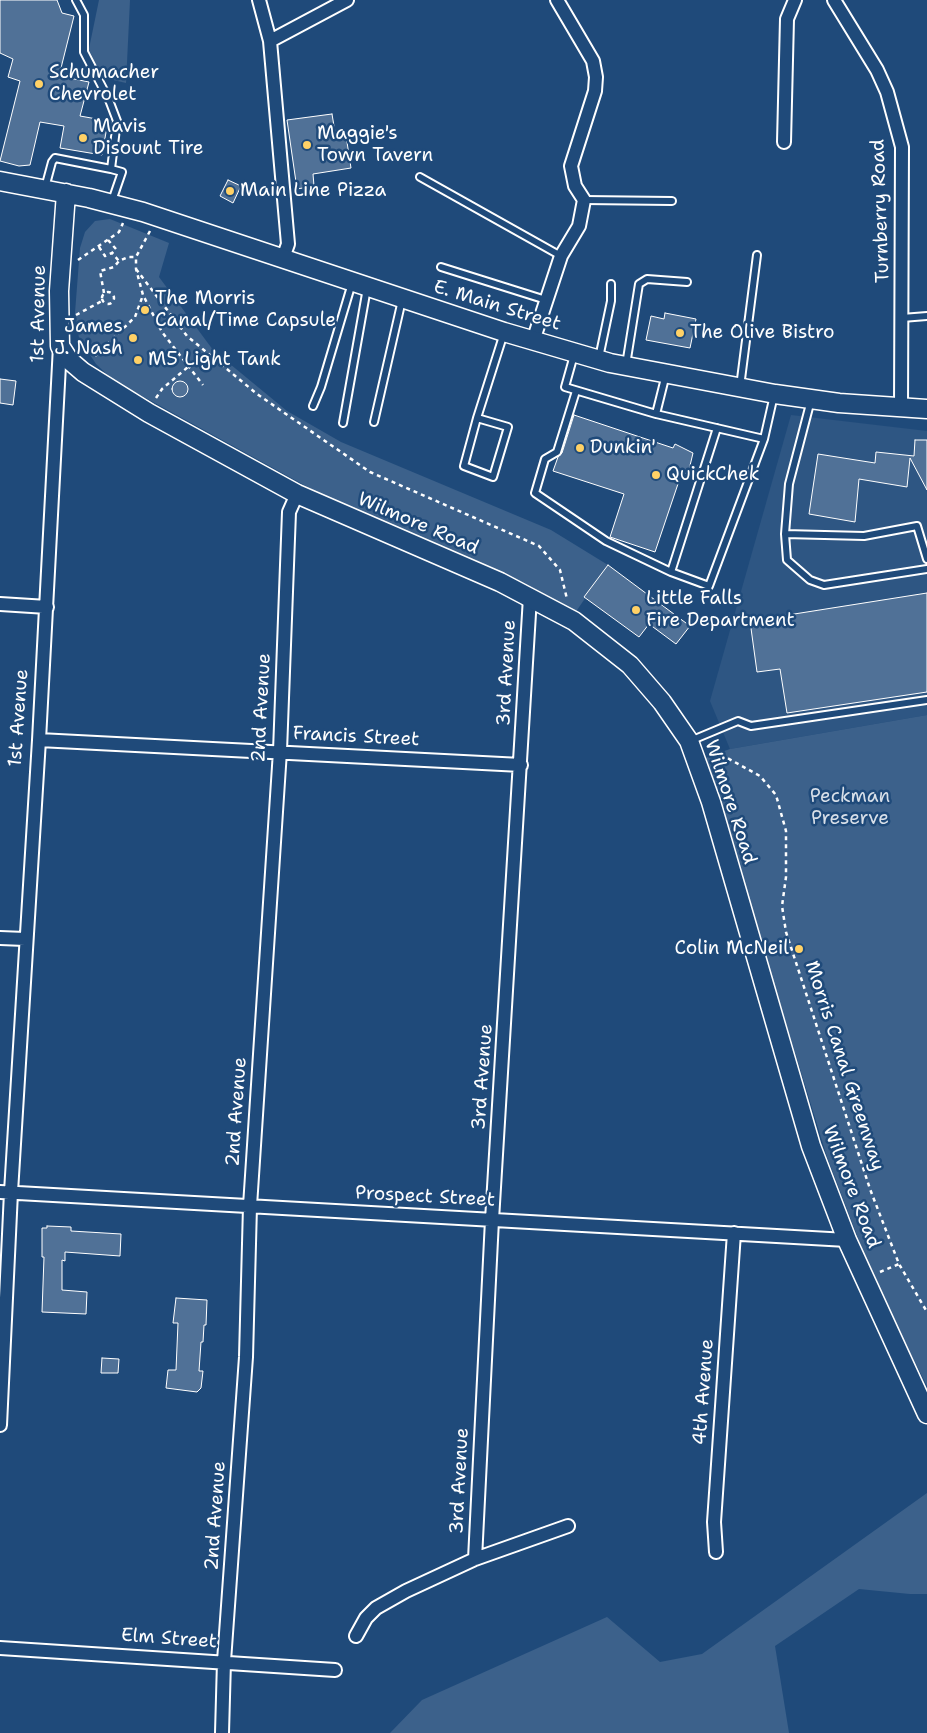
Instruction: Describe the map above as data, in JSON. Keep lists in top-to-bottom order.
{
  "streets": {
    "street": [
      "Turnberry Road",
      "E. Main Street",
      "1st Avenue",
      "Wilmore Road",
      "3rd Avenue",
      "2nd Avenue",
      "Francis Street",
      "Prospect Street",
      "4th Avenue",
      "Elm Street"
    ],
    "path": ["Morris Canal Greenway"]
  },
  "crossings": [
    ["Turnberry Road", "E. Main Street"],
    ["E. Main Street", "1st Avenue"],
    ["1st Avenue", "Wilmore Road"],
    ["1st Avenue", "Francis Street"],
    ["1st Avenue", "Prospect Street"],
    ["Wilmore Road", "3rd Avenue"],
    ["Wilmore Road", "2nd Avenue"],
    ["Wilmore Road", "Morris Canal Greenway"],
    ["Wilmore Road", "Prospect Street"],
    ["3rd Avenue", "Francis Street"],
    ["3rd Avenue", "Prospect Street"],
    ["2nd Avenue", "Francis Street"],
    ["2nd Avenue", "Prospect Street"],
    ["2nd Avenue", "Elm Street"],
    ["Prospect Street", "4th Avenue"]
  ],
  "parks": ["Peckman Preserve"],
  "places": [
    "Schumacher Chevrolet",
    "Mavis Disount Tire",
    "Maggie's Town Tavern",
    "Main Line Pizza",
    "The Morris Canal/Time Capsule",
    "The Olive Bistro",
    "James J. Nash",
    "M5 Light Tank",
    "Dunkin'",
    "QuickChek",
    "Little Falls Fire Department",
    "Colin McNeil"
  ]
}
